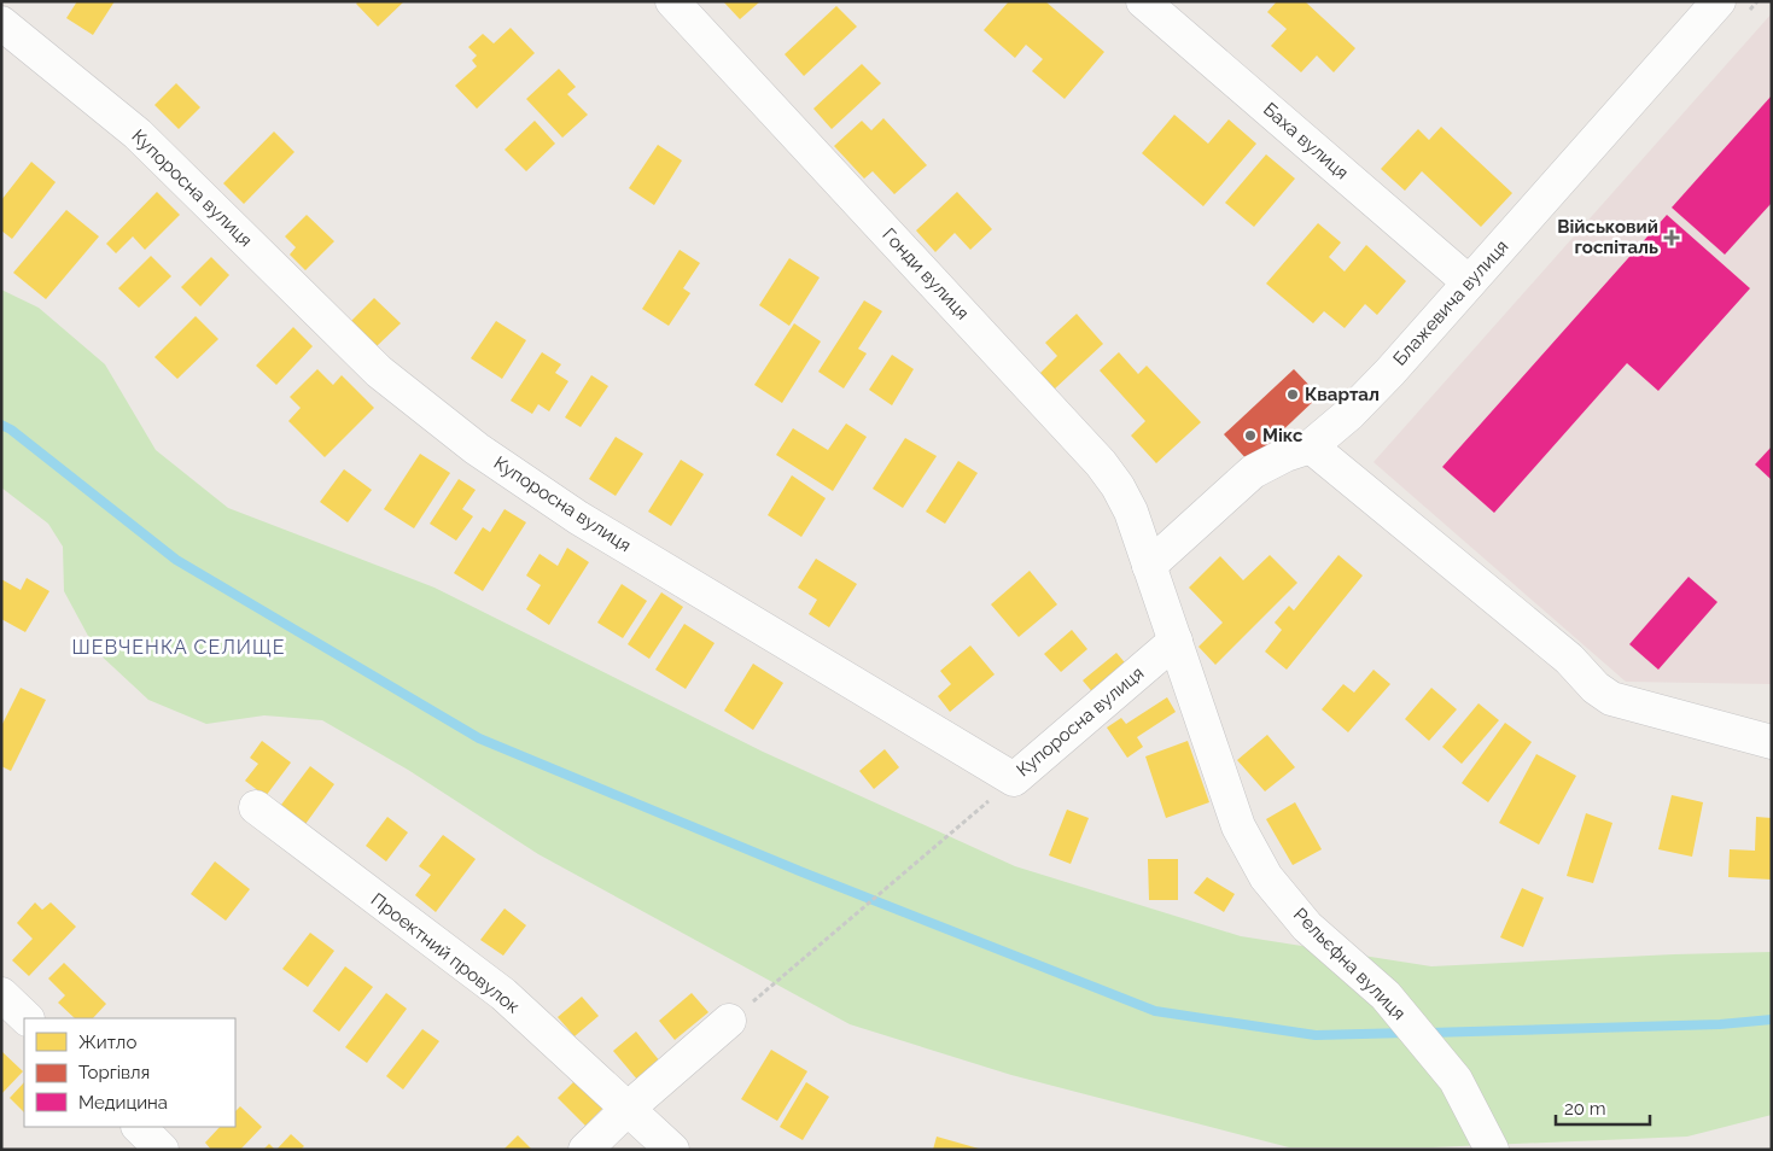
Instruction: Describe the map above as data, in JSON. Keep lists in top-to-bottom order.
{
  "streets": {
    "street": [
      "Баха вулиця",
      "Купоросна вулиця",
      "Гонди вулиця",
      "Блажевича вулиця",
      "Проектний провулок",
      "Рельєфна вулиця"
    ]
  },
  "crossings": [
    ["Баха вулиця", "Блажевича вулиця"],
    ["Купоросна вулиця", "Рельєфна вулиця"],
    ["Гонди вулиця", "Блажевича вулиця"],
    ["Гонди вулиця", "Рельєфна вулиця"],
    ["Блажевича вулиця", "Рельєфна вулиця"]
  ],
  "districts": ["ШЕВЧЕНКА СЕЛИЩЕ"],
  "places": {
    "health": ["Військовий госпіталь"],
    "other": ["Квартал", "Мікс"]
  },
  "legend": ["Житло", "Торгівля", "Медицина"],
  "scale_bar": "20 m"
}
